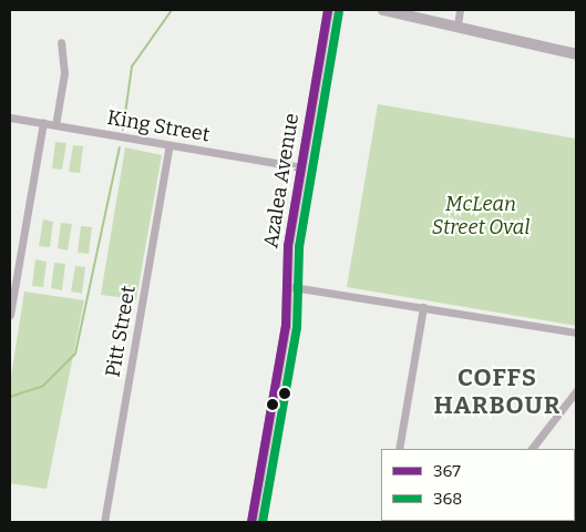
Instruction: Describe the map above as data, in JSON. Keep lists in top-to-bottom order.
{
  "streets": {
    "street": ["King Street", "Azalea Avenue", "Pitt Street"]
  },
  "crossings": [
    ["King Street", "Azalea Avenue"],
    ["King Street", "Pitt Street"]
  ],
  "districts": ["COFFS HARBOUR"],
  "parks": ["McLean Street Oval"],
  "lines": ["transit line 367", "transit line 368"],
  "legend": ["367", "368"]
}
